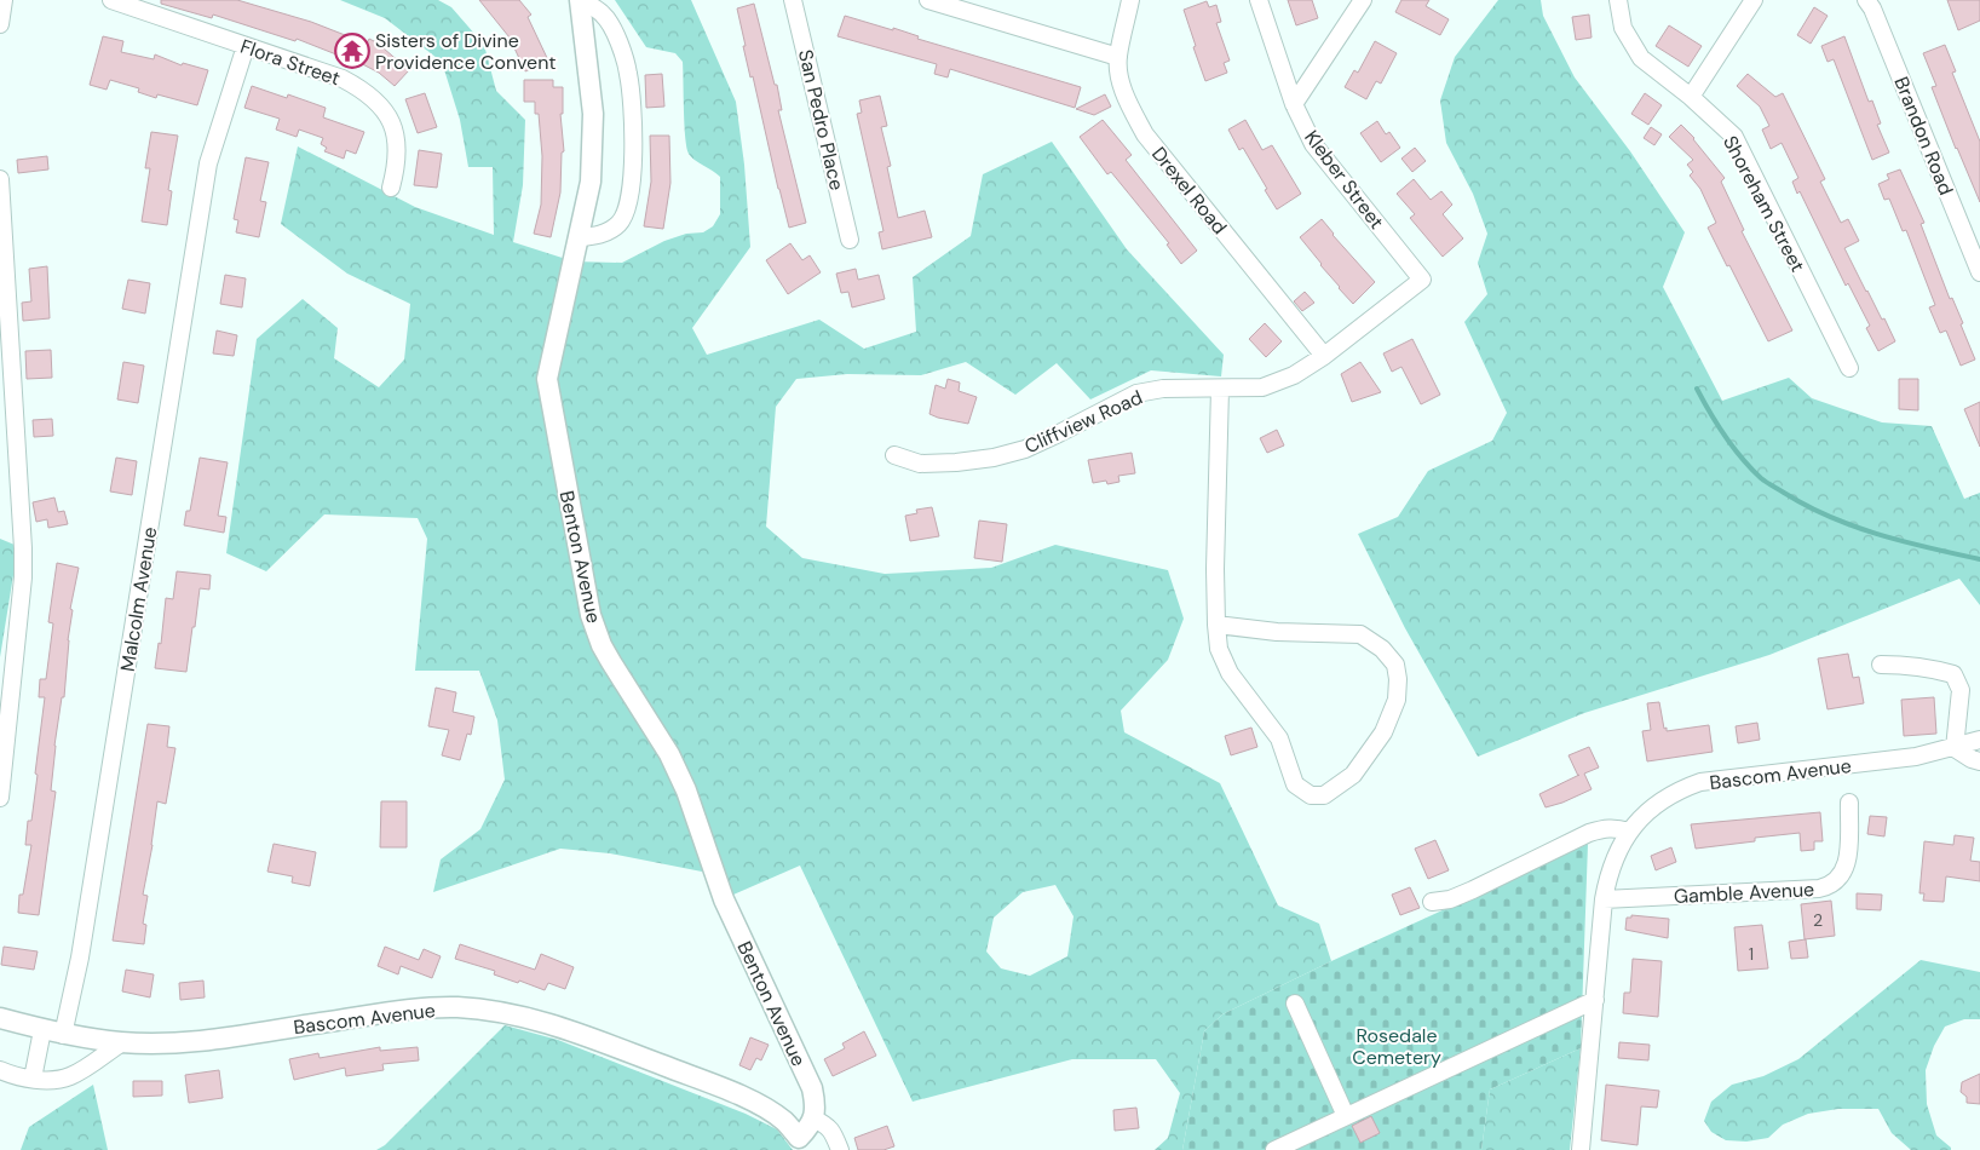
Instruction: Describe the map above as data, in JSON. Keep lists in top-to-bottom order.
{
  "streets": {
    "main road": ["Benton Avenue", "Bascom Avenue"],
    "street": [
      "Flora Street",
      "San Pedro Place",
      "Brandon Road",
      "Kleber Street",
      "Drexel Road",
      "Shoreham Street",
      "Cliffview Road",
      "Malcolm Avenue",
      "Gamble Avenue"
    ]
  },
  "crossings": [
    ["Flora Street", "Malcolm Avenue"],
    ["Kleber Street", "Cliffview Road"],
    ["Drexel Road", "Cliffview Road"],
    ["Malcolm Avenue", "Bascom Avenue"],
    ["Bascom Avenue", "Gamble Avenue"]
  ],
  "parks": ["Rosedale Cemetery"],
  "places": {
    "temple": ["Sisters of Divine Providence Convent"]
  },
  "house_numbers": ["2", "1"]
}
